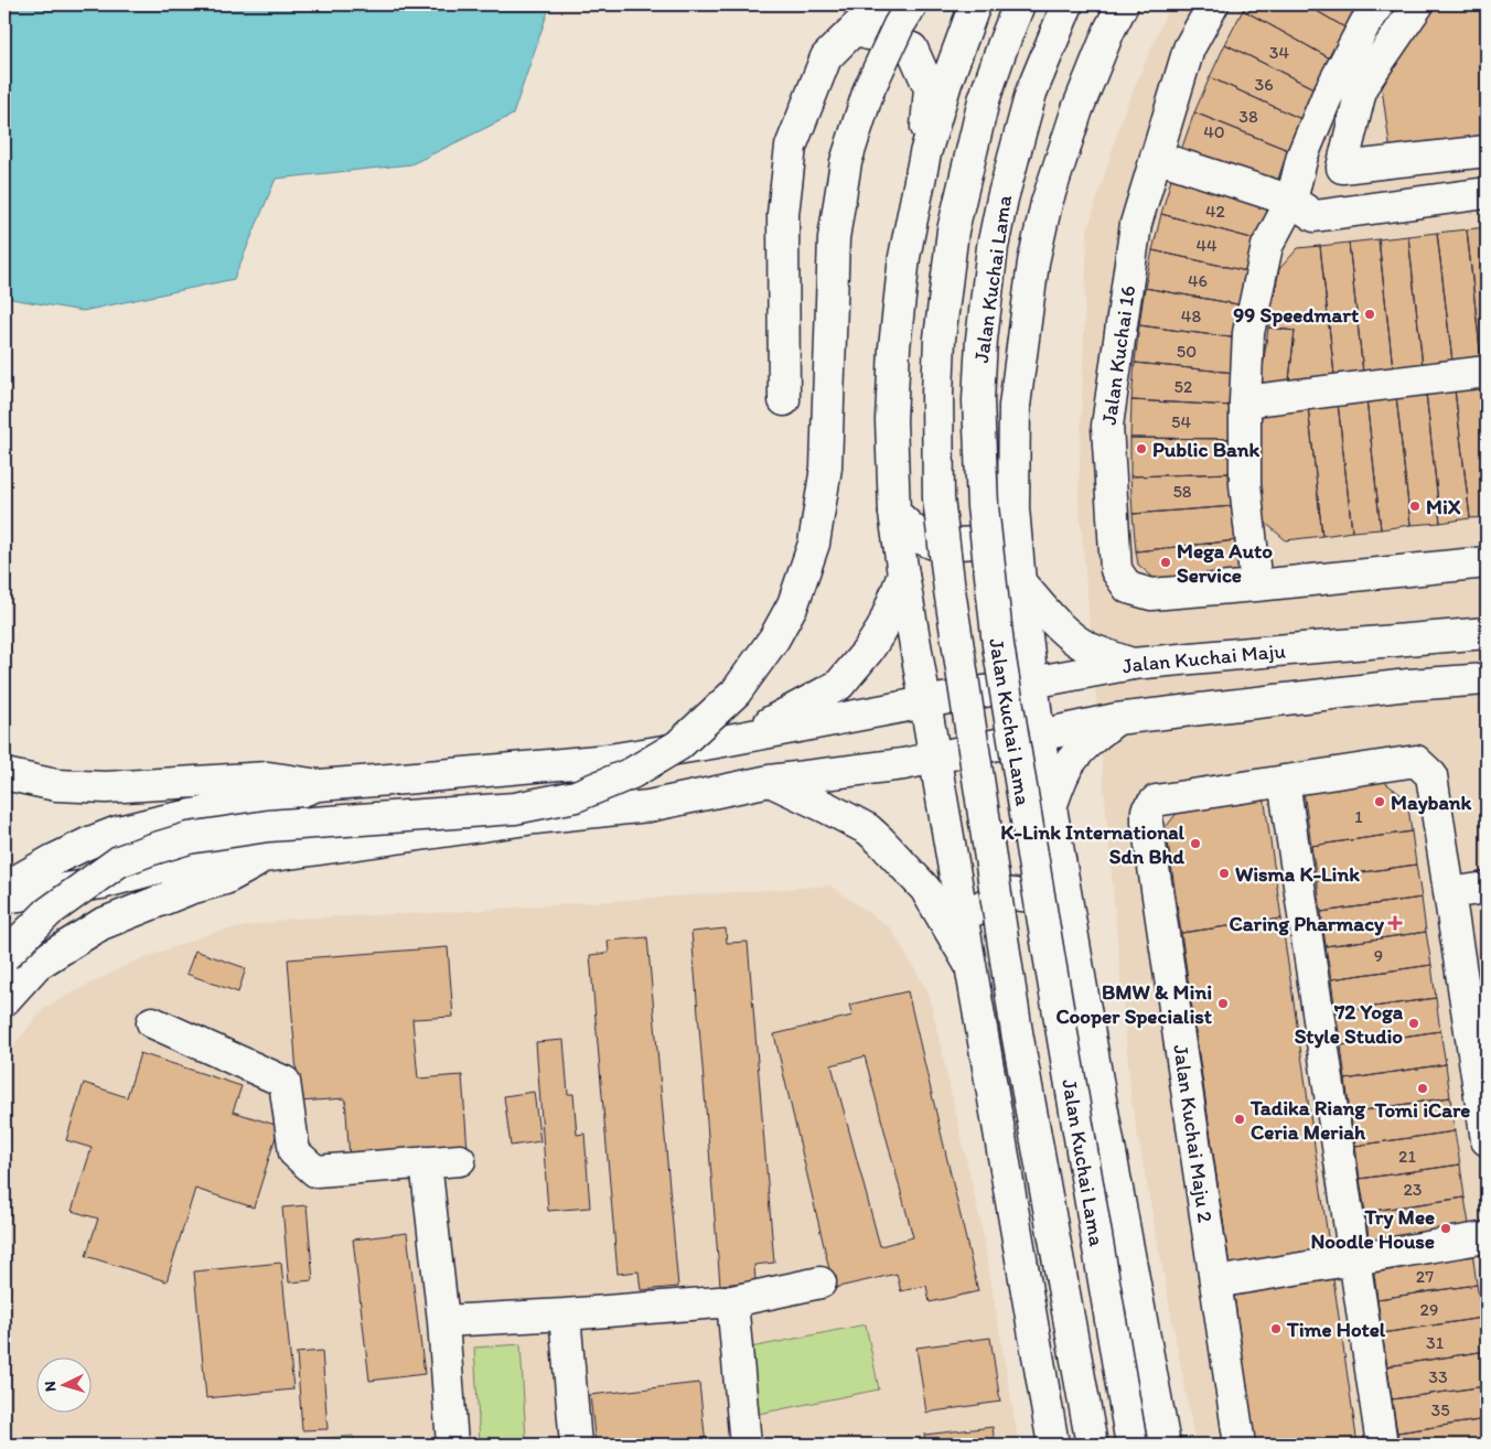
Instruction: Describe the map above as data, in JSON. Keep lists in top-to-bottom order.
{
  "streets": {
    "main road": [
      "Jalan Kuchai Lama",
      "Jalan Kuchai 16",
      "Jalan Kuchai Maju",
      "Jalan Kuchai Maju 2"
    ]
  },
  "places": {
    "other": [
      "99 Speedmart",
      "Public Bank",
      "MiX",
      "Mega Auto Service",
      "Maybank",
      "K-Link International Sdn Bhd",
      "Wisma K-Link",
      "BMW & Mini Cooper Specialist",
      "72 Yoga Style Studio",
      "Tomi iCare",
      "Tadika Riang Ceria Meriah",
      "Try Mee Noodle House",
      "Time Hotel"
    ],
    "health": ["Caring Pharmacy"]
  },
  "house_numbers": [
    "34",
    "36",
    "38",
    "40",
    "42",
    "44",
    "46",
    "48",
    "50",
    "52",
    "54",
    "58",
    "1",
    "9",
    "21",
    "23",
    "27",
    "29",
    "31",
    "33",
    "35"
  ],
  "north": "left"
}
